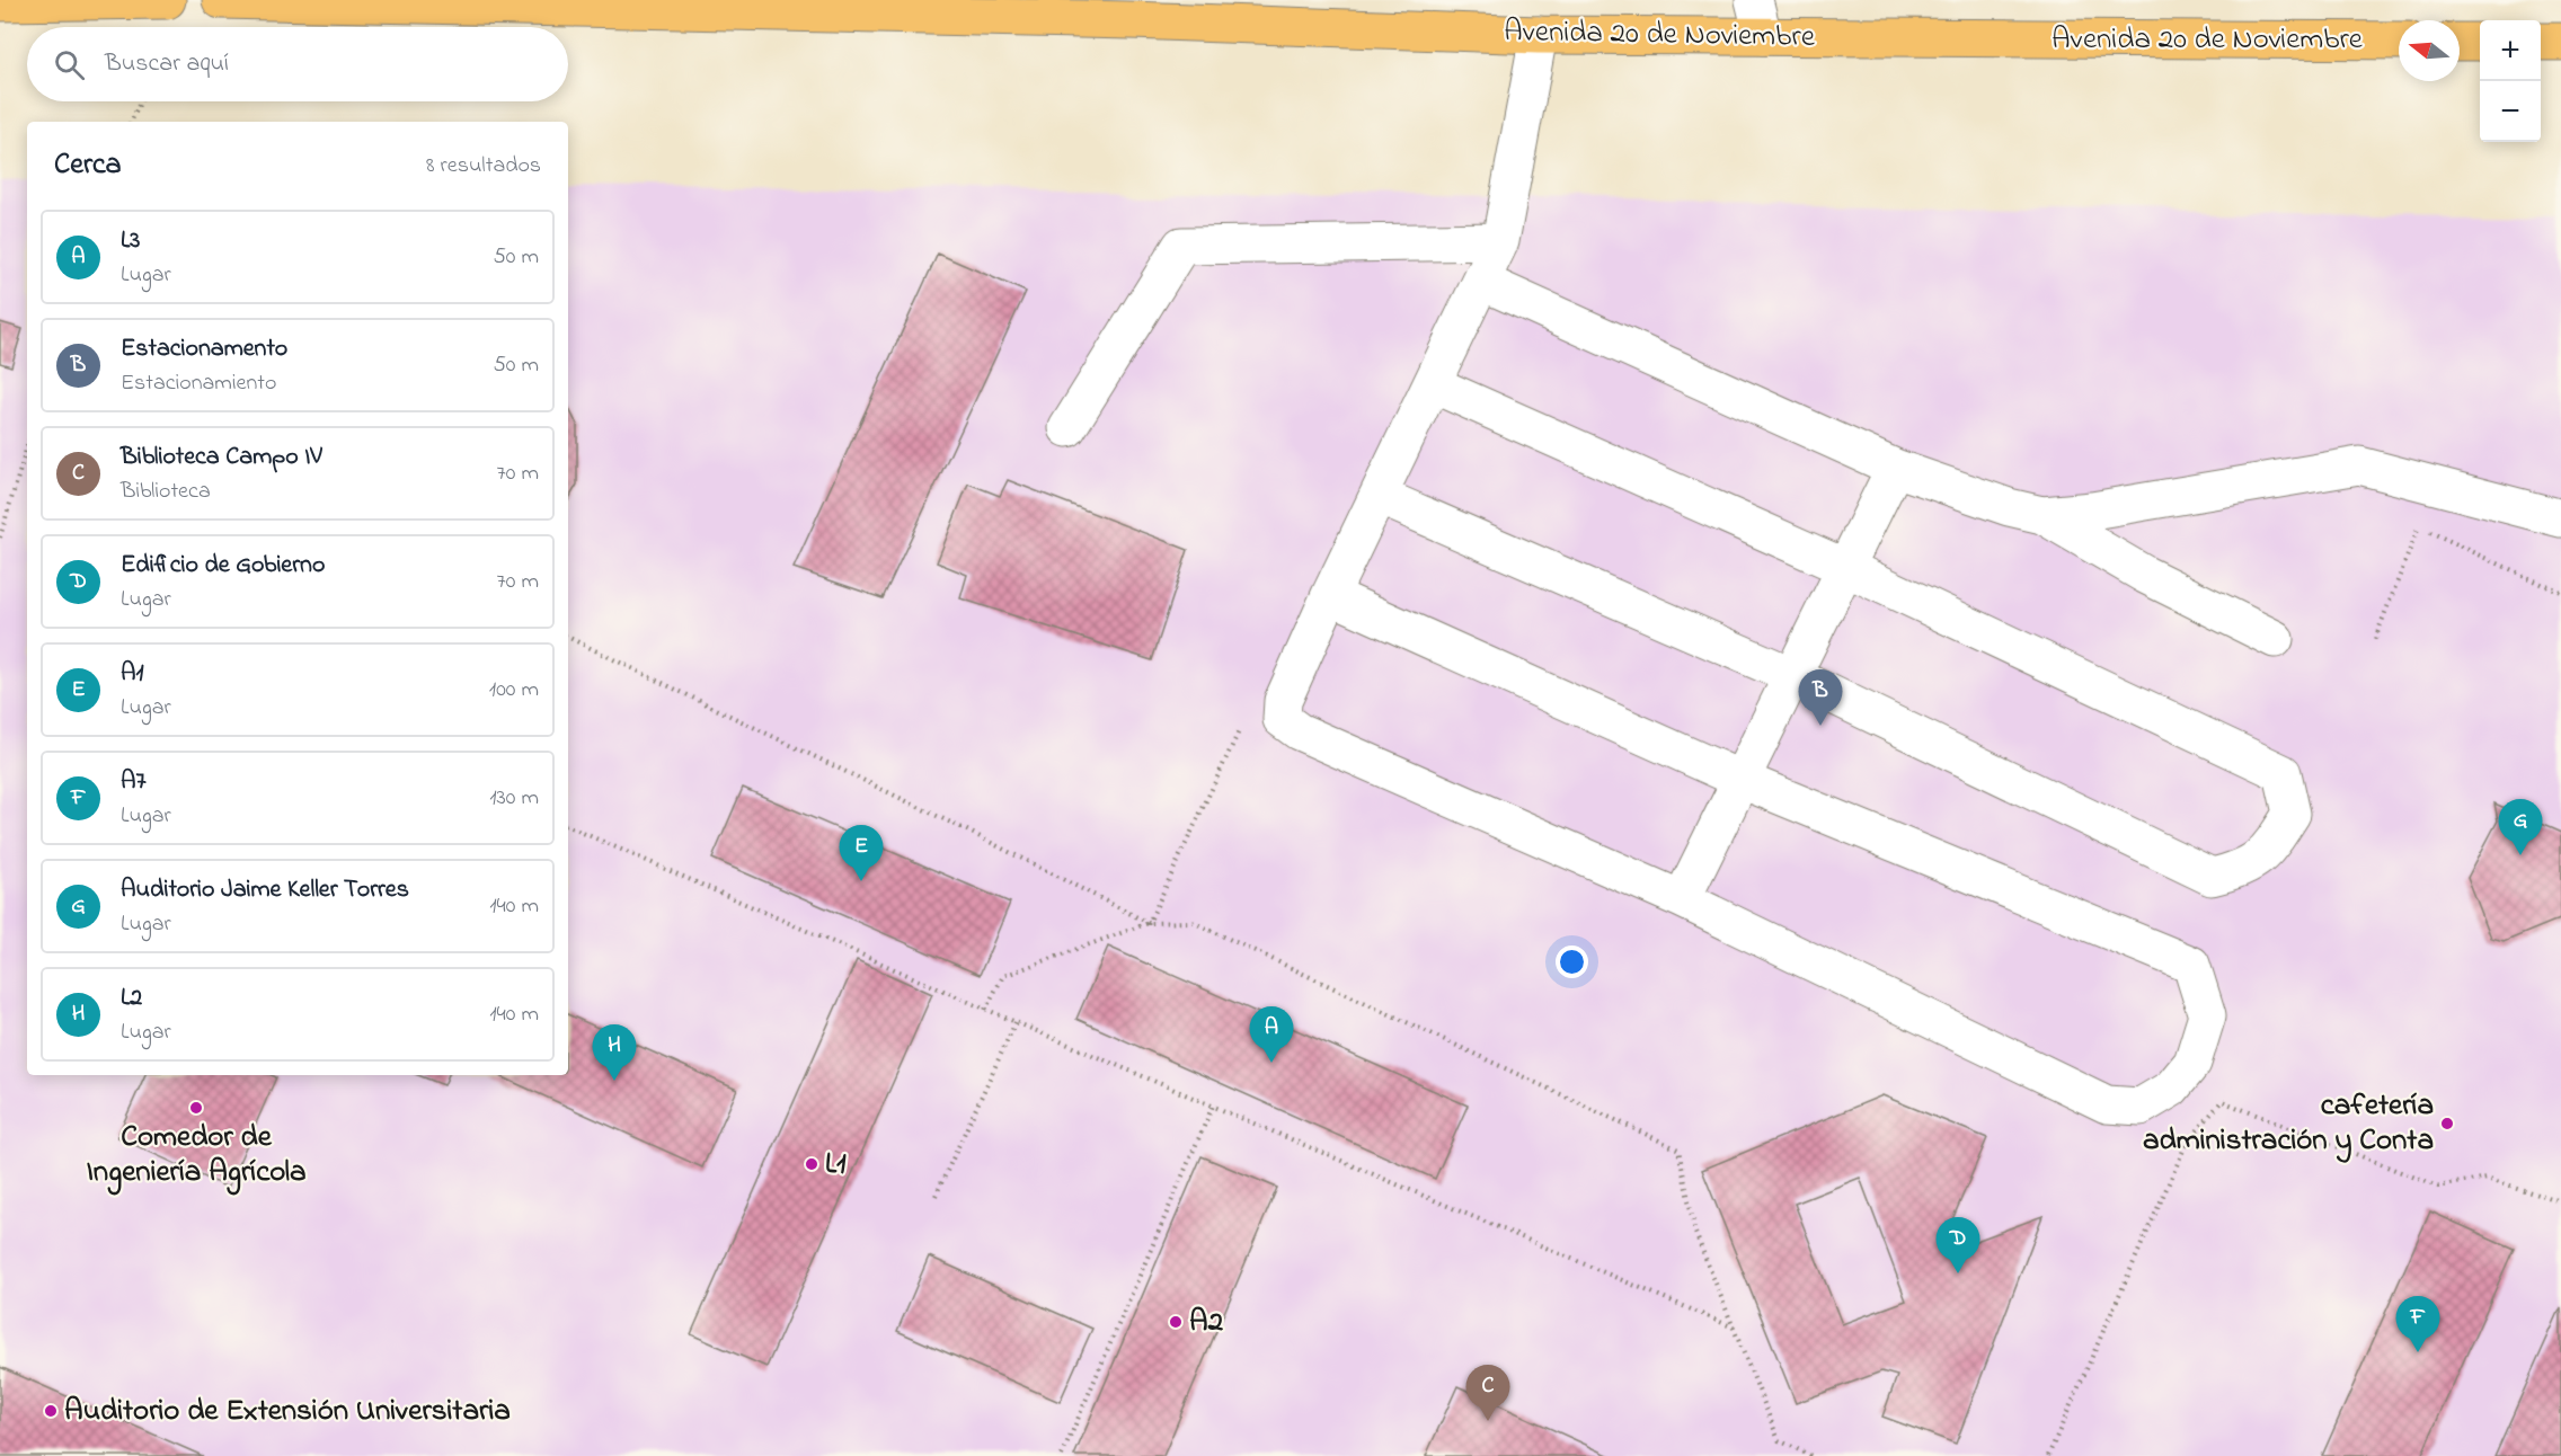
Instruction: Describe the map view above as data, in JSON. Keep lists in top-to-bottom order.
{
  "streets": {
    "main road": ["Avenida 20 de Noviembre"]
  },
  "places": [
    "Comedor de Ingeniería Agrícola",
    "cafetería administración y Conta",
    "L1",
    "A2",
    "Auditorio de Extensión Universitaria"
  ],
  "north": "left",
  "page": {
    "map_buttons": ["+", "−"],
    "search": "Buscar aquí",
    "heading": ["Cerca", "8 resultados"],
    "list": [
      {
        "mark": "A",
        "name": "L3",
        "note": "Lugar",
        "value": "50 m"
      },
      {
        "mark": "B",
        "name": "Estacionamento",
        "note": "Estacionamiento",
        "value": "50 m"
      },
      {
        "mark": "C",
        "name": "Biblioteca Campo IV",
        "note": "Biblioteca",
        "value": "70 m"
      },
      {
        "mark": "D",
        "name": "Edificio de Gobierno",
        "note": "Lugar",
        "value": "70 m"
      },
      {
        "mark": "E",
        "name": "A1",
        "note": "Lugar",
        "value": "100 m"
      },
      {
        "mark": "F",
        "name": "A7",
        "note": "Lugar",
        "value": "130 m"
      },
      {
        "mark": "G",
        "name": "Auditorio Jaime Keller Torres",
        "note": "Lugar",
        "value": "140 m"
      },
      {
        "mark": "H",
        "name": "L2",
        "note": "Lugar",
        "value": "140 m"
      }
    ],
    "pins": [
      "B",
      "G",
      "E",
      "A",
      "H",
      "D",
      "F",
      "C"
    ]
  }
}
